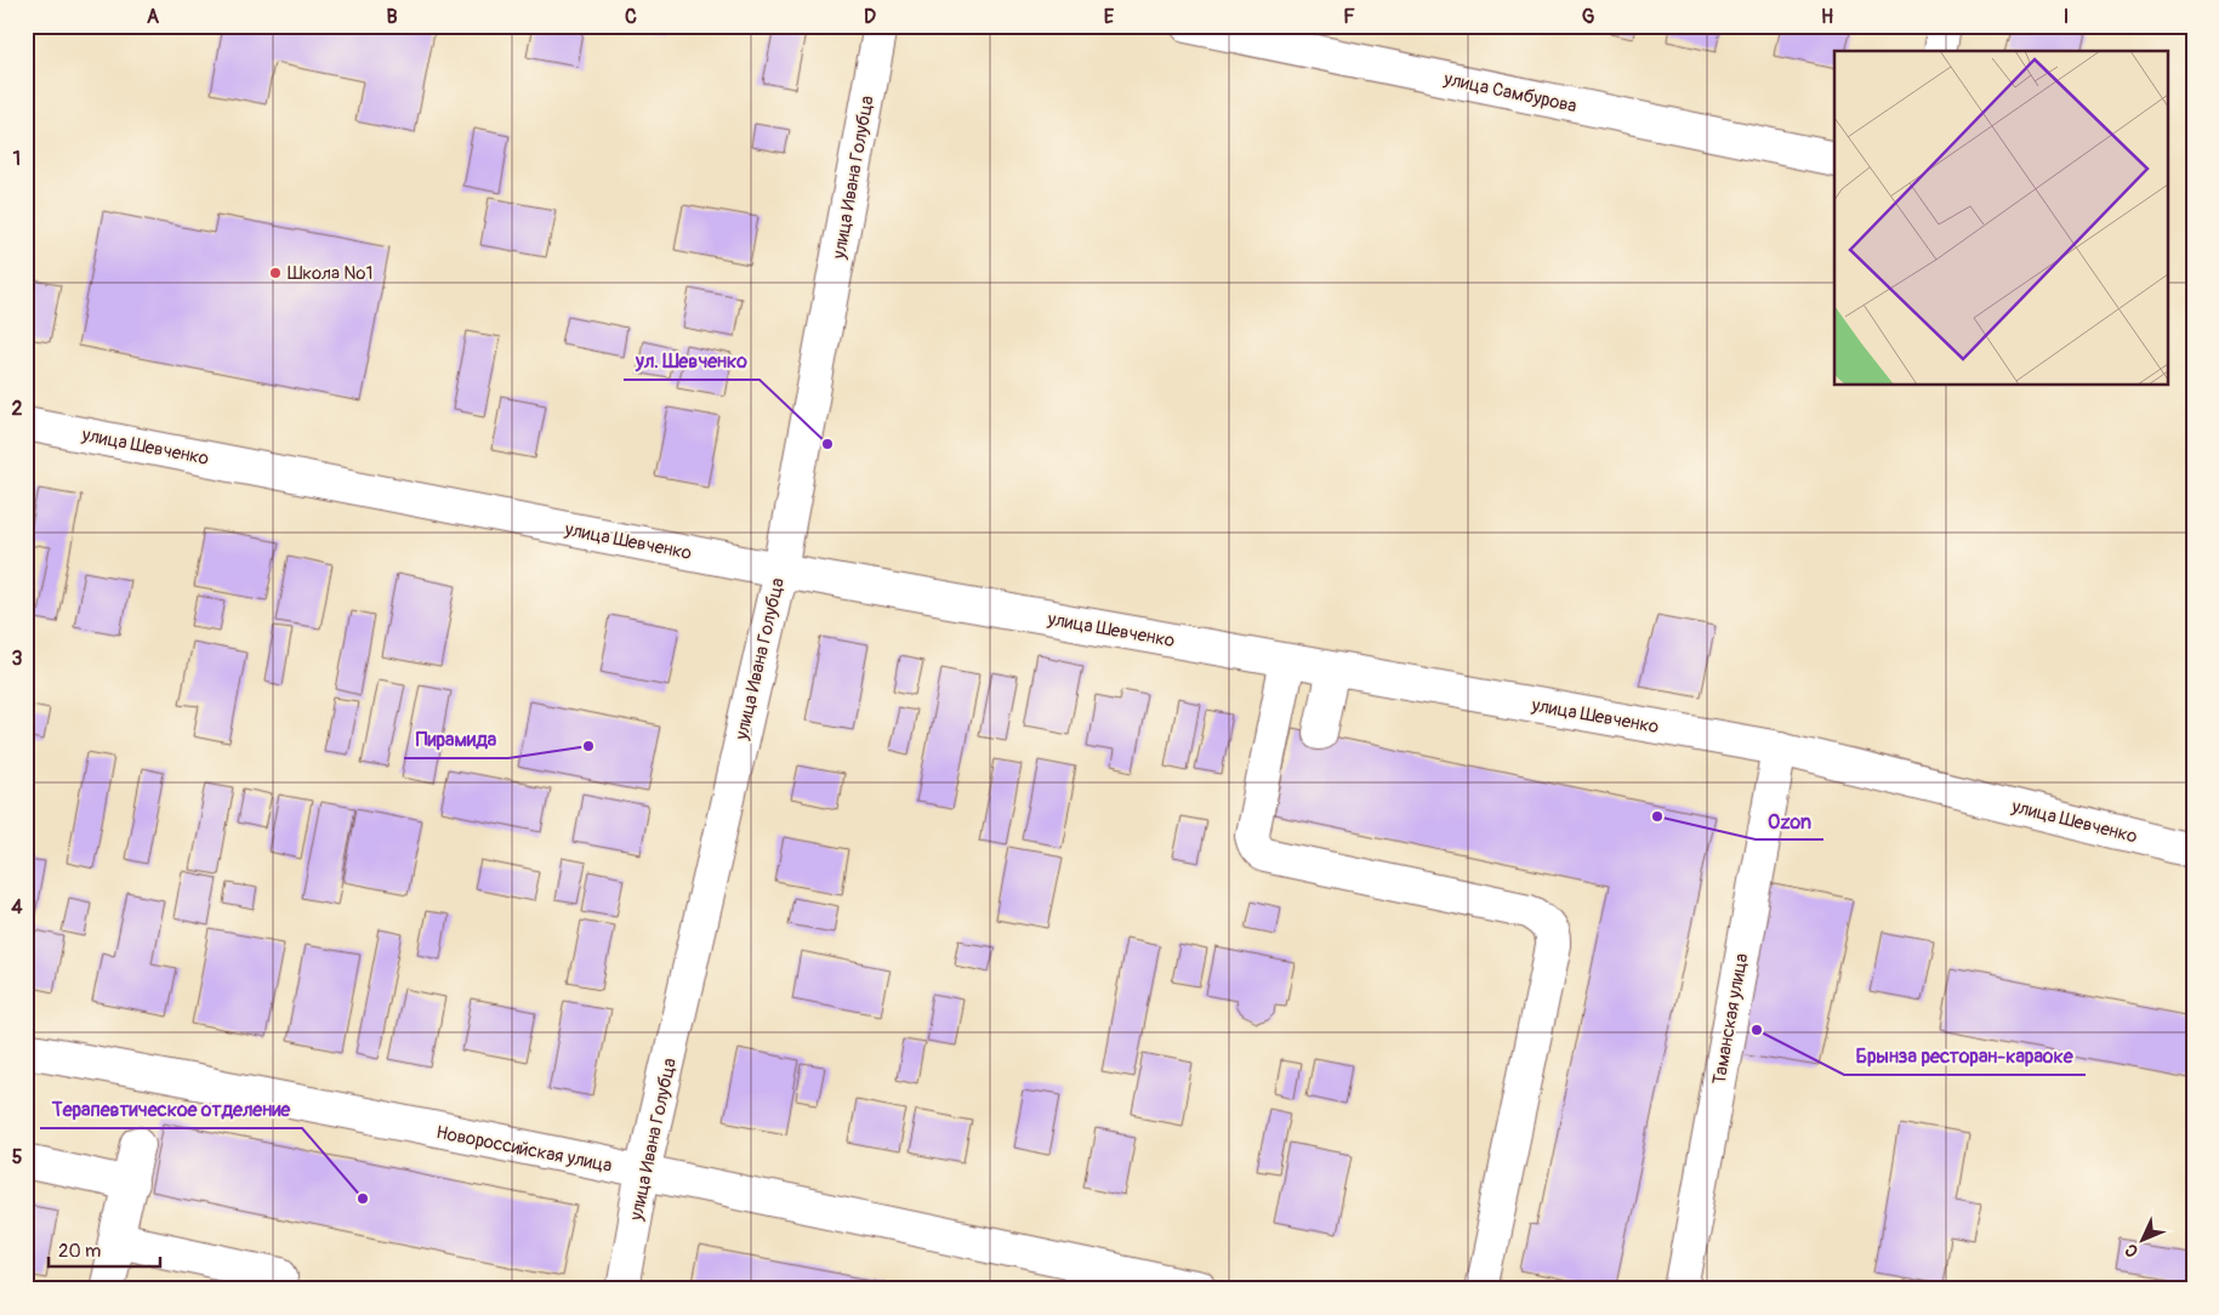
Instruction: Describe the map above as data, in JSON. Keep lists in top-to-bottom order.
{
  "streets": {
    "street": [
      "улица Самбурова",
      "улица Ивана Голубца",
      "улица Шевченко",
      "Таманская улица",
      "Новороссийская улица"
    ]
  },
  "crossings": [
    ["улица Ивана Голубца", "улица Шевченко"],
    ["улица Ивана Голубца", "Новороссийская улица"],
    ["улица Шевченко", "Таманская улица"]
  ],
  "places": [
    "Школа №1",
    "ул. Шевченко",
    "Пирамида",
    "Ozon",
    "Брынза ресторан-караоке",
    "Терапевтическое отделение"
  ],
  "scale_bar": "20 m",
  "north": "bottom left",
  "grid": {
    "columns": [
      "A",
      "B",
      "C",
      "D",
      "E",
      "F",
      "G",
      "H",
      "I"
    ],
    "rows": [
      "1",
      "2",
      "3",
      "4",
      "5"
    ]
  }
}
